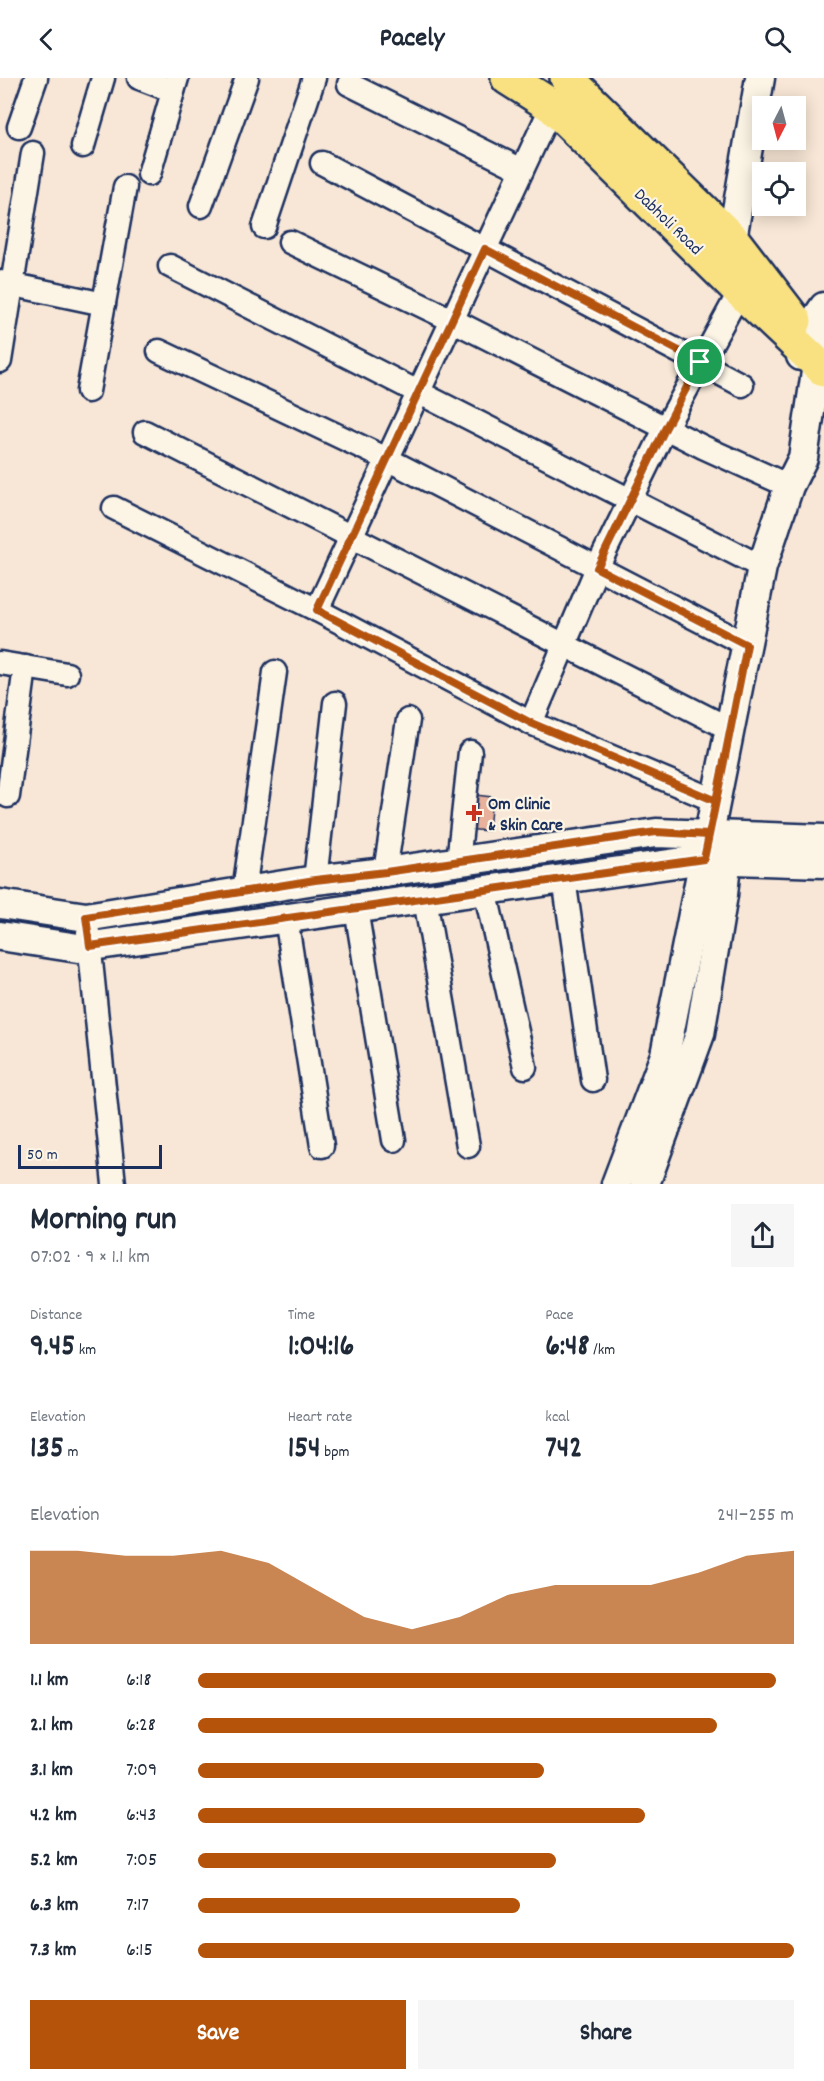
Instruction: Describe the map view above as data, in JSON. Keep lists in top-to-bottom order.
{
  "streets": {
    "main road": ["Dabholi Road"]
  },
  "places": {
    "health": ["Om Clinic & Skin Care"]
  },
  "scale_bar": "50 m",
  "north": "bottom",
  "page": {
    "header": "Pacely",
    "scale": "50 m",
    "heading": ["Morning run", "07:02 · 9 × 1.1 km"],
    "stats": [
      ["Distance", "9.45 km"],
      ["Time", "1:04:16"],
      ["Pace", "6:48 /km"],
      ["Elevation", "135 m"],
      ["Heart rate", "154 bpm"],
      ["kcal", "742"]
    ],
    "chart": ["Elevation", "241–255 m"],
    "list": [
      {
        "name": "1.1 km",
        "note": "6:18"
      },
      {
        "name": "2.1 km",
        "note": "6:28"
      },
      {
        "name": "3.1 km",
        "note": "7:09"
      },
      {
        "name": "4.2 km",
        "note": "6:43"
      },
      {
        "name": "5.2 km",
        "note": "7:05"
      },
      {
        "name": "6.3 km",
        "note": "7:17"
      },
      {
        "name": "7.3 km",
        "note": "6:15"
      }
    ],
    "buttons": ["Save", "Share"]
  }
}
